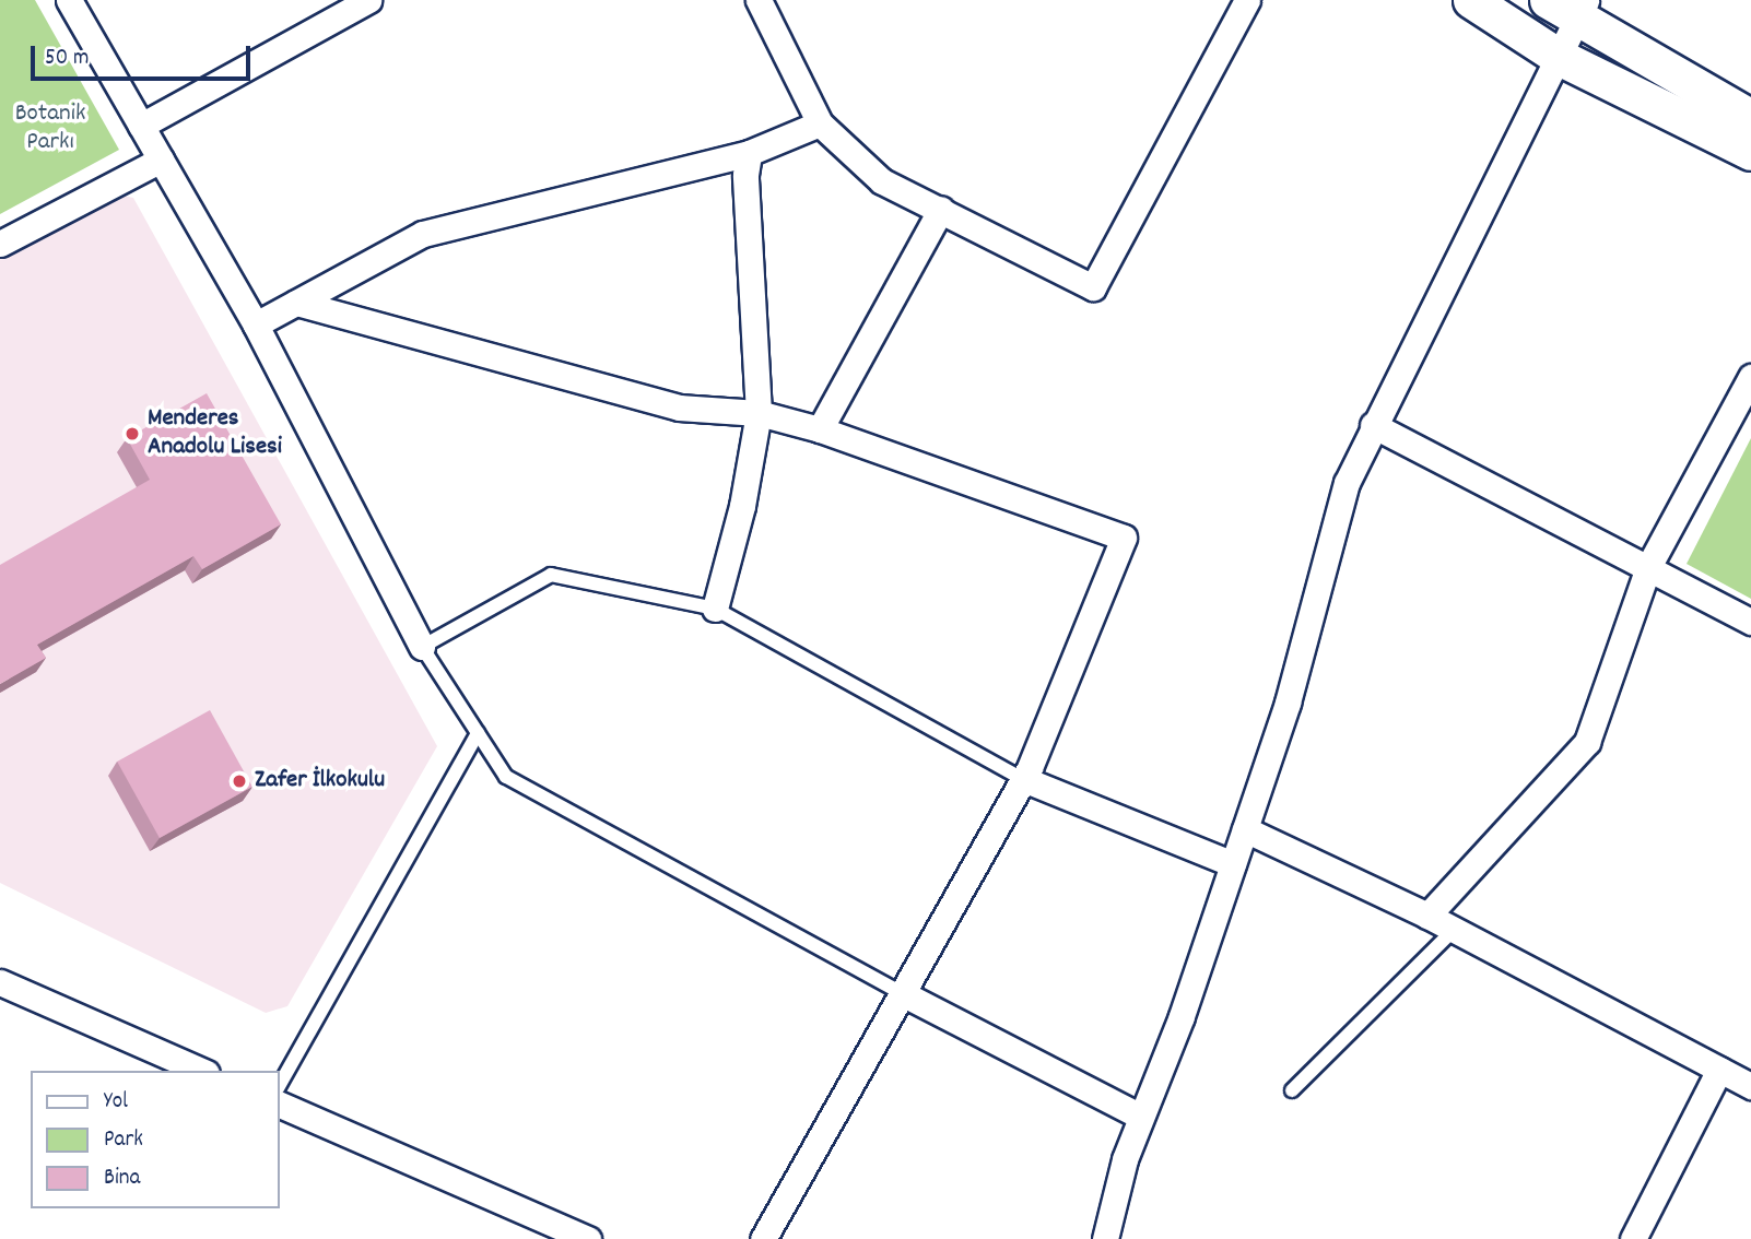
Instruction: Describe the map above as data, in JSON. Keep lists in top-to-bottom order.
{
  "parks": ["Botanik Parkı"],
  "places": ["Menderes Anadolu Lisesi", "Zafer İlkokulu"],
  "legend": ["Yol", "Park", "Bina"],
  "scale_bar": "50 m"
}
